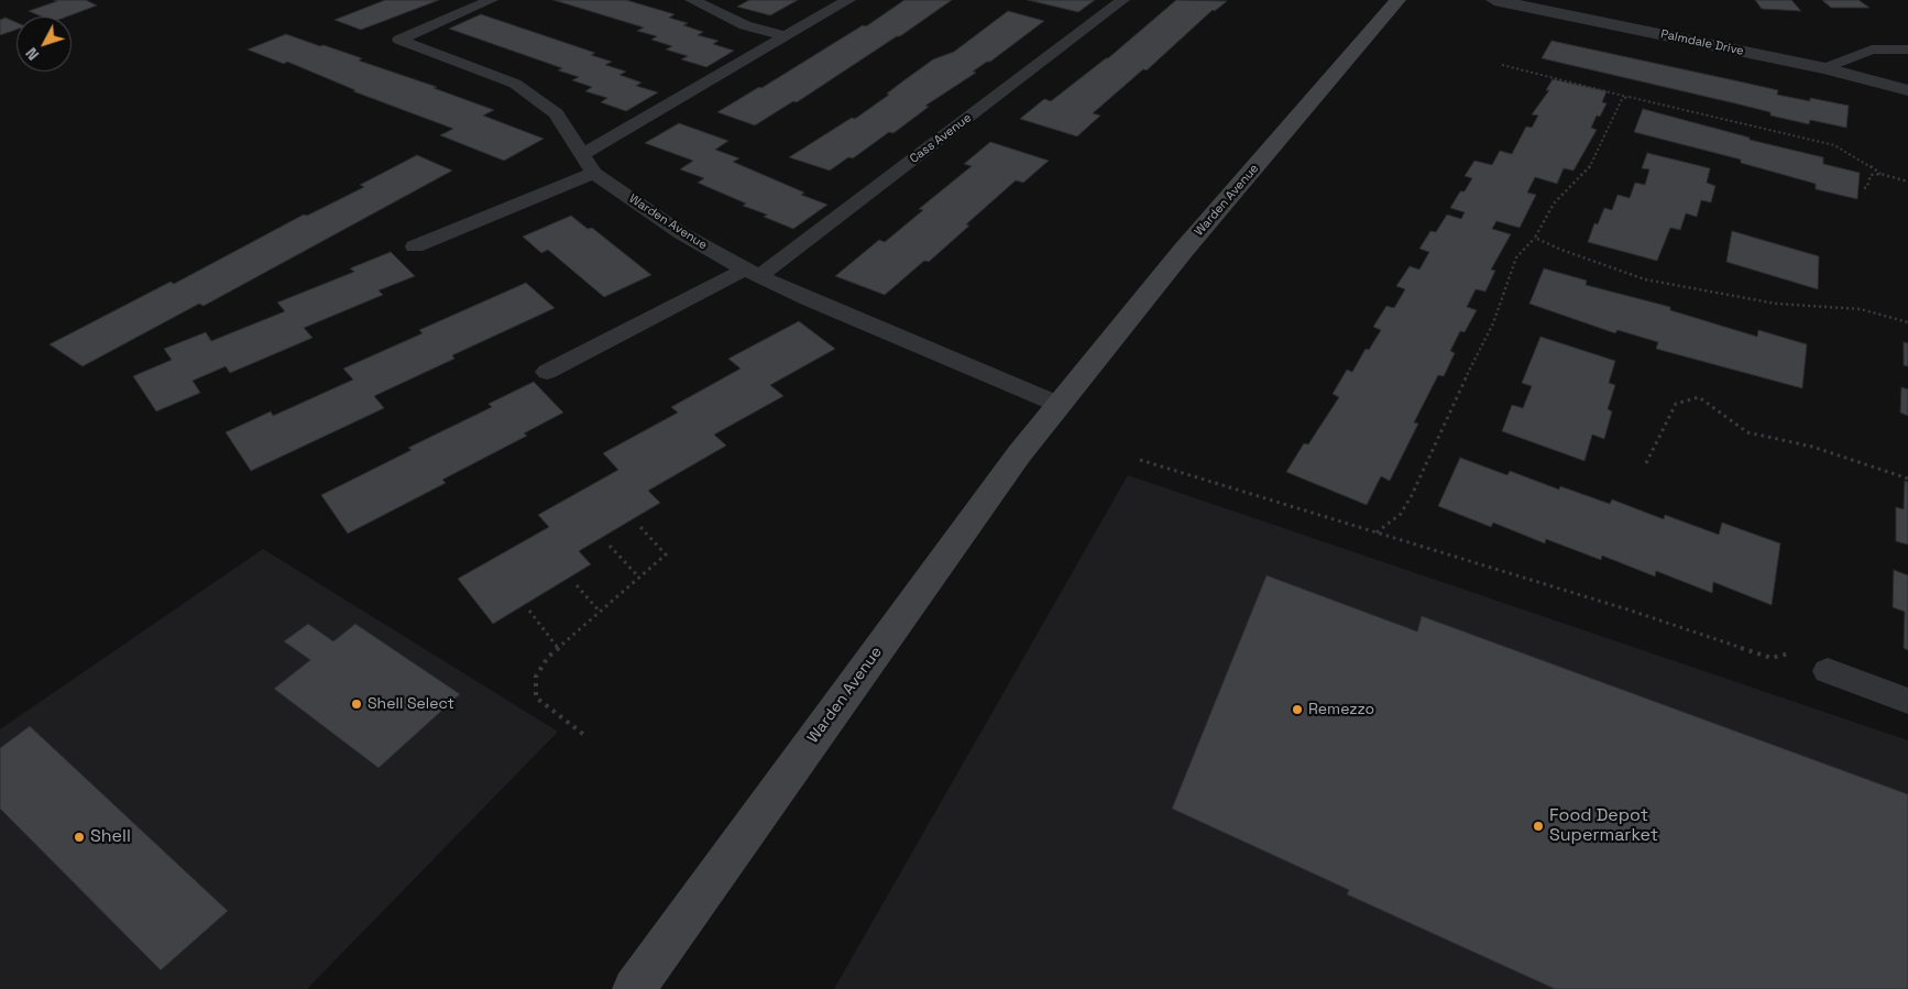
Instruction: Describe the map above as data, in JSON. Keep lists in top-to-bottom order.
{
  "streets": {
    "main road": ["Warden Avenue"],
    "street": ["Palmdale Drive"],
    "lane": ["Cass Avenue"]
  },
  "crossings": [
    ["Cass Avenue", "Warden Avenue"]
  ],
  "places": [
    "Shell Select",
    "Remezzo",
    "Food Depot Supermarket",
    "Shell"
  ],
  "north": "bottom left"
}
